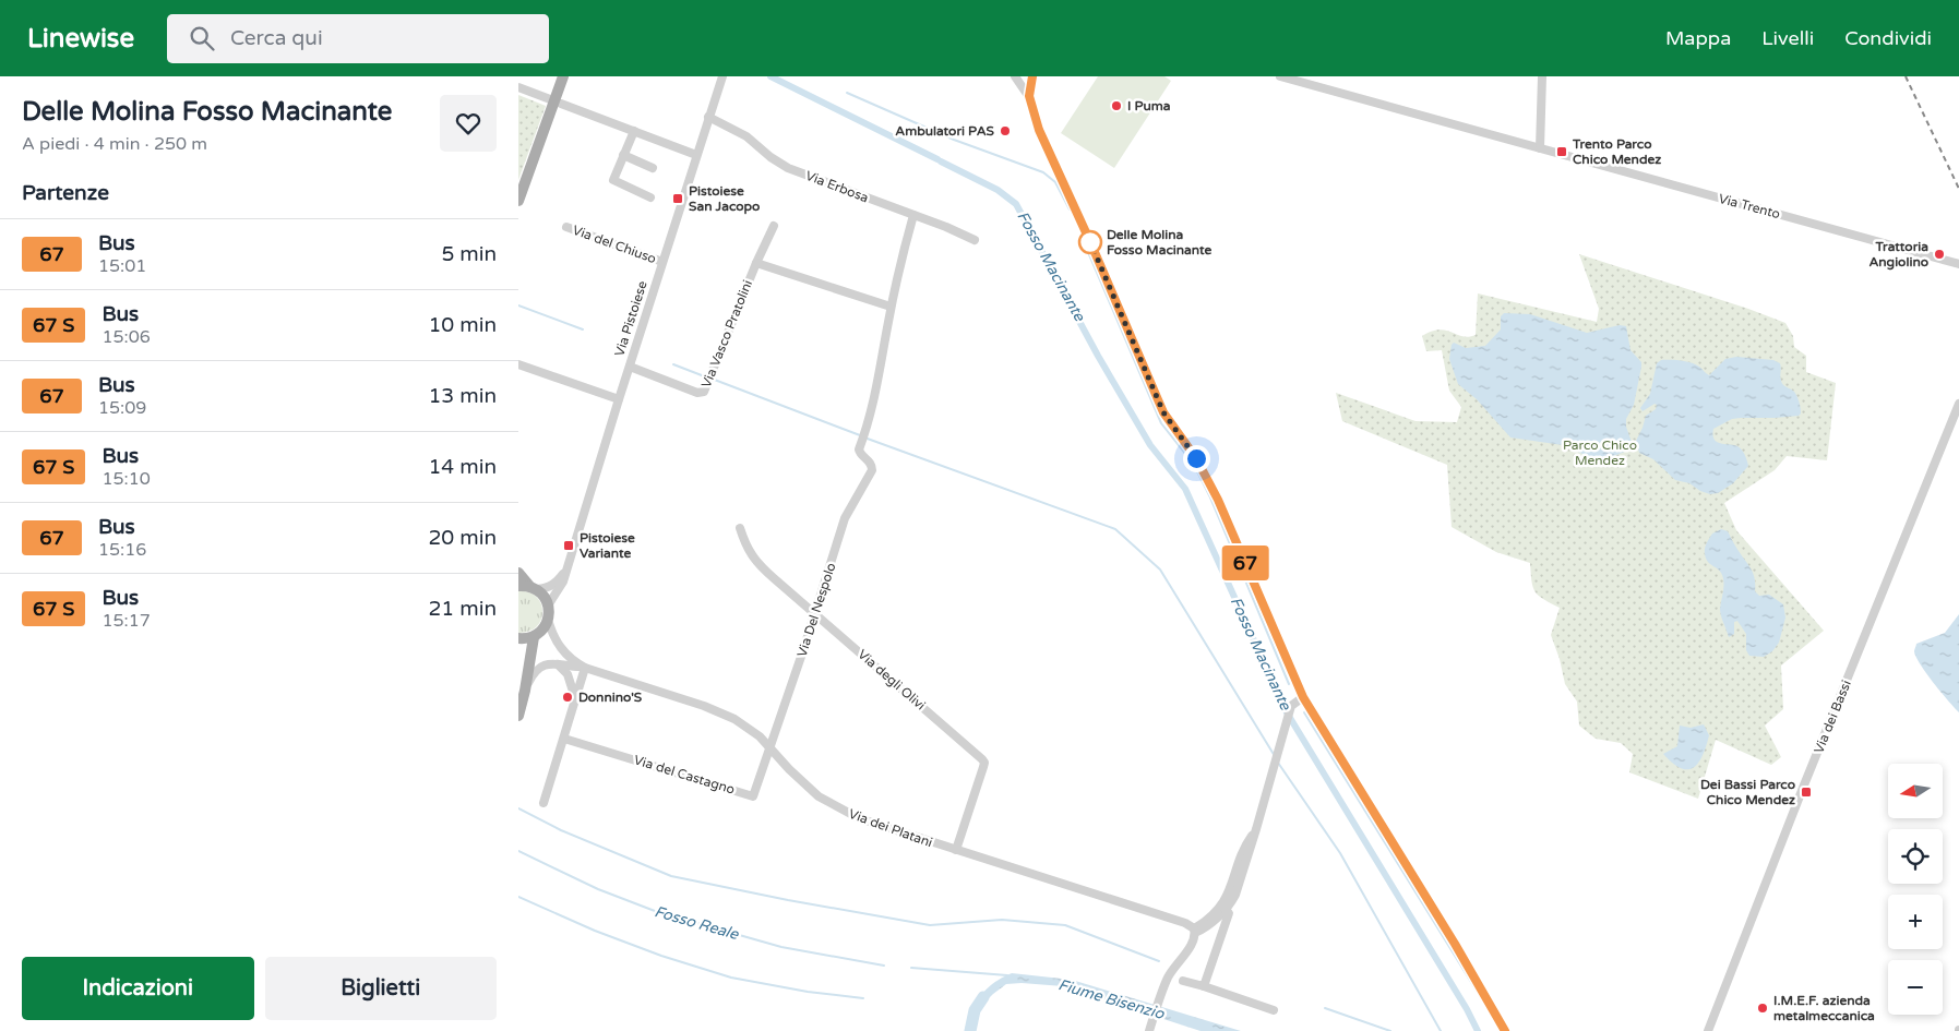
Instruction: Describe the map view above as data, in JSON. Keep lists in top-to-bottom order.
{
  "streets": {
    "street": [
      "Via Erbosa",
      "Via Trento",
      "Via del Chiuso",
      "Via Pistoiese",
      "Via Vasco Pratolini",
      "Via Del Nespolo",
      "Via degli Olivi",
      "Via dei Bassi",
      "Via del Castagno",
      "Via dei Platani"
    ]
  },
  "crossings": [
    ["Via Erbosa", "Via Pistoiese"],
    ["Via del Chiuso", "Via Pistoiese"],
    ["Via Pistoiese", "Via Vasco Pratolini"],
    ["Via Vasco Pratolini", "Via Del Nespolo"],
    ["Via Del Nespolo", "Via degli Olivi"],
    ["Via Del Nespolo", "Via del Castagno"],
    ["Via Del Nespolo", "Via dei Platani"],
    ["Via degli Olivi", "Via dei Platani"],
    ["Via del Castagno", "Via dei Platani"]
  ],
  "water": ["Fosso Macinante", "Fosso Reale", "Fiume Bisenzio"],
  "parks": ["Parco Chico Mendez"],
  "places": {
    "other": [
      "I Puma",
      "Ambulatori PAS",
      "Delle Molina Fosso Macinante",
      "Trattoria Angiolino",
      "Donnino'S",
      "I.M.E.F. azienda metalmeccanica"
    ],
    "transit": [
      "Trento Parco Chico Mendez",
      "Pistoiese San Jacopo",
      "Pistoiese Variante",
      "Dei Bassi Parco Chico Mendez"
    ]
  },
  "lines": ["bus line 67"],
  "north": "left",
  "page": {
    "header": "Linewise",
    "search": "Cerca qui",
    "nav": ["Mappa", "Livelli", "Condividi"],
    "heading": [
      ["Delle Molina Fosso Macinante", "A piedi · 4 min · 250 m"],
      "Partenze"
    ],
    "on_map": "67",
    "list": [
      {
        "mark": "67",
        "name": "Bus",
        "note": "15:01",
        "value": "5 min"
      },
      {
        "mark": "67 S",
        "name": "Bus",
        "note": "15:06",
        "value": "10 min"
      },
      {
        "mark": "67",
        "name": "Bus",
        "note": "15:09",
        "value": "13 min"
      },
      {
        "mark": "67 S",
        "name": "Bus",
        "note": "15:10",
        "value": "14 min"
      },
      {
        "mark": "67",
        "name": "Bus",
        "note": "15:16",
        "value": "20 min"
      },
      {
        "mark": "67 S",
        "name": "Bus",
        "note": "15:17",
        "value": "21 min"
      }
    ],
    "map_buttons": ["+", "−"],
    "buttons": ["Indicazioni", "Biglietti"]
  }
}
